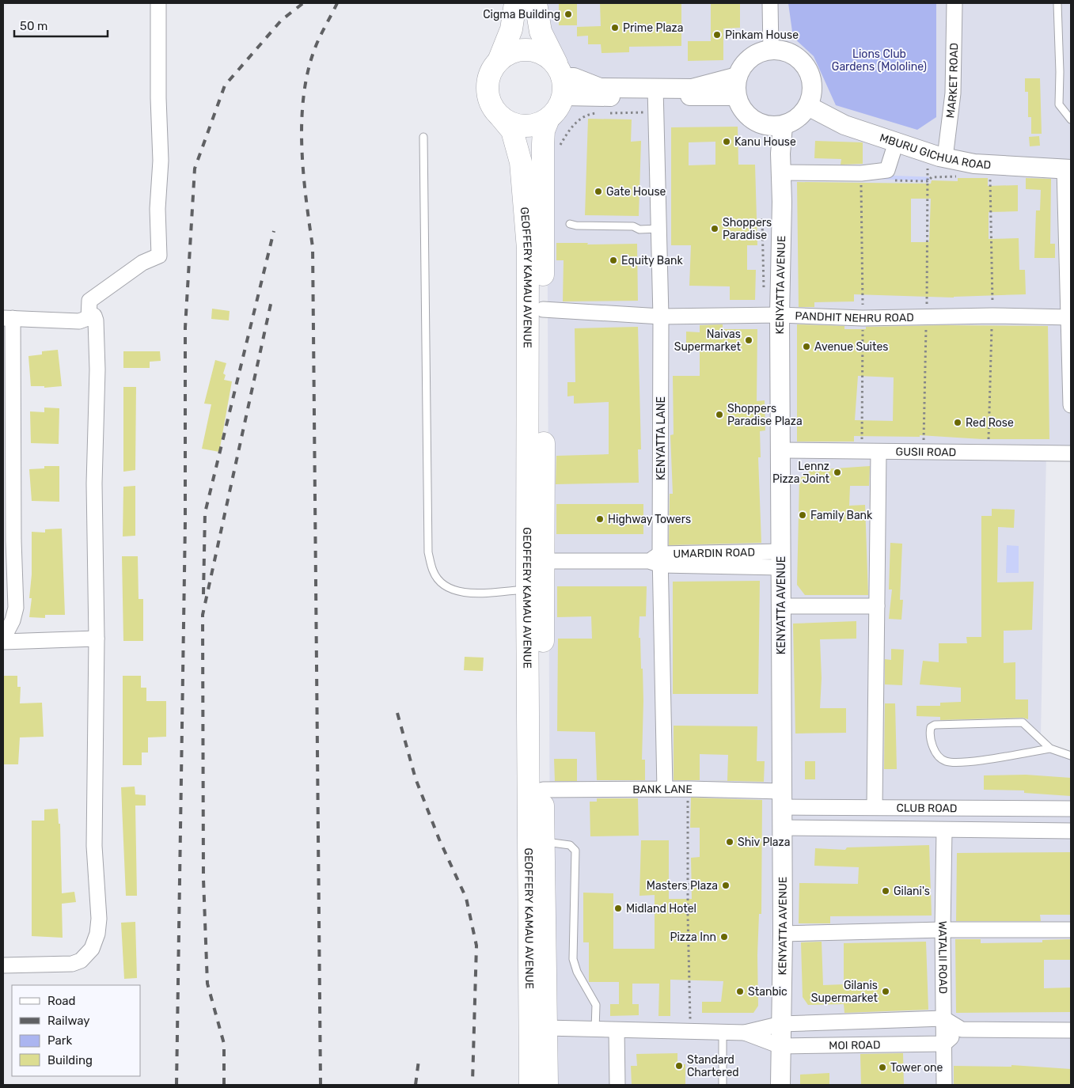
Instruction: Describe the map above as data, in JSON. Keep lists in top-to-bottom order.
{
  "streets": {
    "highway": ["GEOFFERY KAMAU AVENUE"],
    "street": [
      "MARKET ROAD",
      "MBURU GICHUA ROAD",
      "KENYATTA AVENUE",
      "PANDHIT NEHRU ROAD",
      "KENYATTA LANE",
      "GUSII ROAD",
      "UMARDIN ROAD",
      "BANK LANE",
      "CLUB ROAD",
      "WATALII ROAD",
      "MOI ROAD"
    ]
  },
  "crossings": [
    ["MARKET ROAD", "MBURU GICHUA ROAD"],
    ["MBURU GICHUA ROAD", "KENYATTA AVENUE"],
    ["GEOFFERY KAMAU AVENUE", "PANDHIT NEHRU ROAD"],
    ["GEOFFERY KAMAU AVENUE", "UMARDIN ROAD"],
    ["GEOFFERY KAMAU AVENUE", "BANK LANE"],
    ["GEOFFERY KAMAU AVENUE", "MOI ROAD"],
    ["KENYATTA AVENUE", "PANDHIT NEHRU ROAD"],
    ["KENYATTA AVENUE", "GUSII ROAD"],
    ["KENYATTA AVENUE", "UMARDIN ROAD"],
    ["KENYATTA AVENUE", "BANK LANE"],
    ["KENYATTA AVENUE", "CLUB ROAD"],
    ["KENYATTA AVENUE", "MOI ROAD"],
    ["PANDHIT NEHRU ROAD", "KENYATTA LANE"],
    ["KENYATTA LANE", "UMARDIN ROAD"],
    ["KENYATTA LANE", "BANK LANE"],
    ["BANK LANE", "CLUB ROAD"],
    ["CLUB ROAD", "WATALII ROAD"],
    ["WATALII ROAD", "MOI ROAD"]
  ],
  "parks": ["Lions Club Gardens (Mololine)"],
  "places": [
    "Cigma Building",
    "Prime Plaza",
    "Pinkam House",
    "Kanu House",
    "Gate House",
    "Shoppers Paradise",
    "Equity Bank",
    "Naivas Supermarket",
    "Avenue Suites",
    "Shoppers Paradise Plaza",
    "Red Rose",
    "Lennz Pizza Joint",
    "Family Bank",
    "Highway Towers",
    "Shiv Plaza",
    "Masters Plaza",
    "Gilani's",
    "Midland Hotel",
    "Pizza Inn",
    "Stanbic",
    "Gilanis Supermarket",
    "Standard Chartered",
    "Tower one"
  ],
  "legend": [
    "Road",
    "Railway",
    "Park",
    "Building"
  ],
  "scale_bar": "50 m"
}
